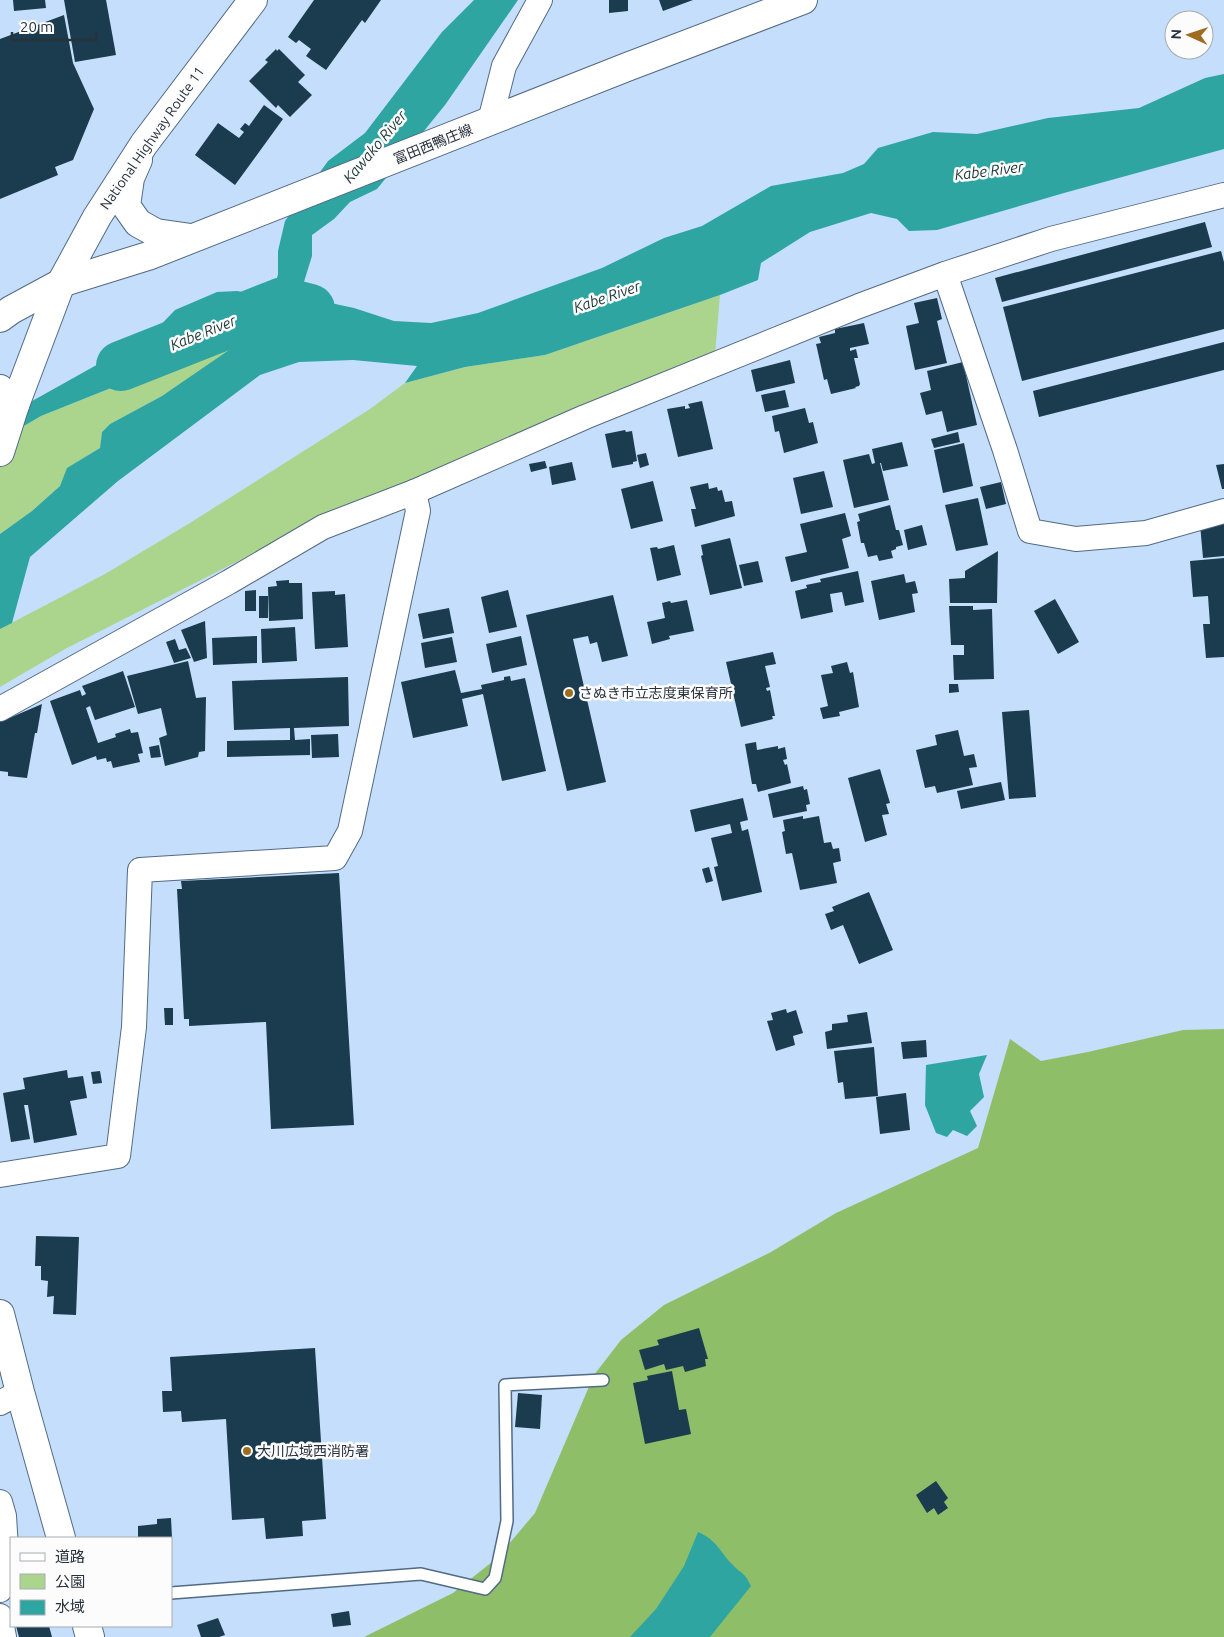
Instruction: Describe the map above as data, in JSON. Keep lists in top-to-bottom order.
{
  "streets": {
    "main road": ["National Highway Route 11", "富田西鴨庄線"]
  },
  "crossings": [
    ["National Highway Route 11", "富田西鴨庄線"]
  ],
  "water": ["Kawako River", "Kabe River"],
  "places": ["さぬき市立志度東保育所", "大川広域西消防署"],
  "legend": ["道路", "公園", "水域"],
  "scale_bar": "20 m",
  "north": "left"
}
